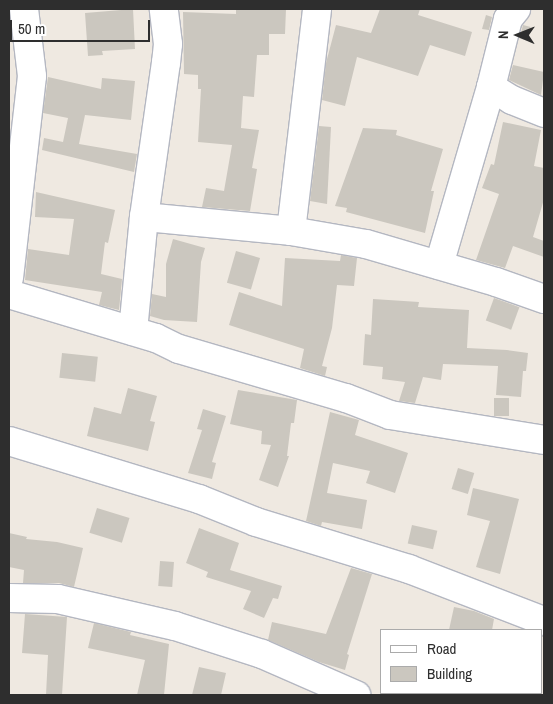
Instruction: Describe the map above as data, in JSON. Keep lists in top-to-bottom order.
{
  "legend": ["Road", "Building"],
  "scale_bar": "50 m",
  "north": "left"
}
